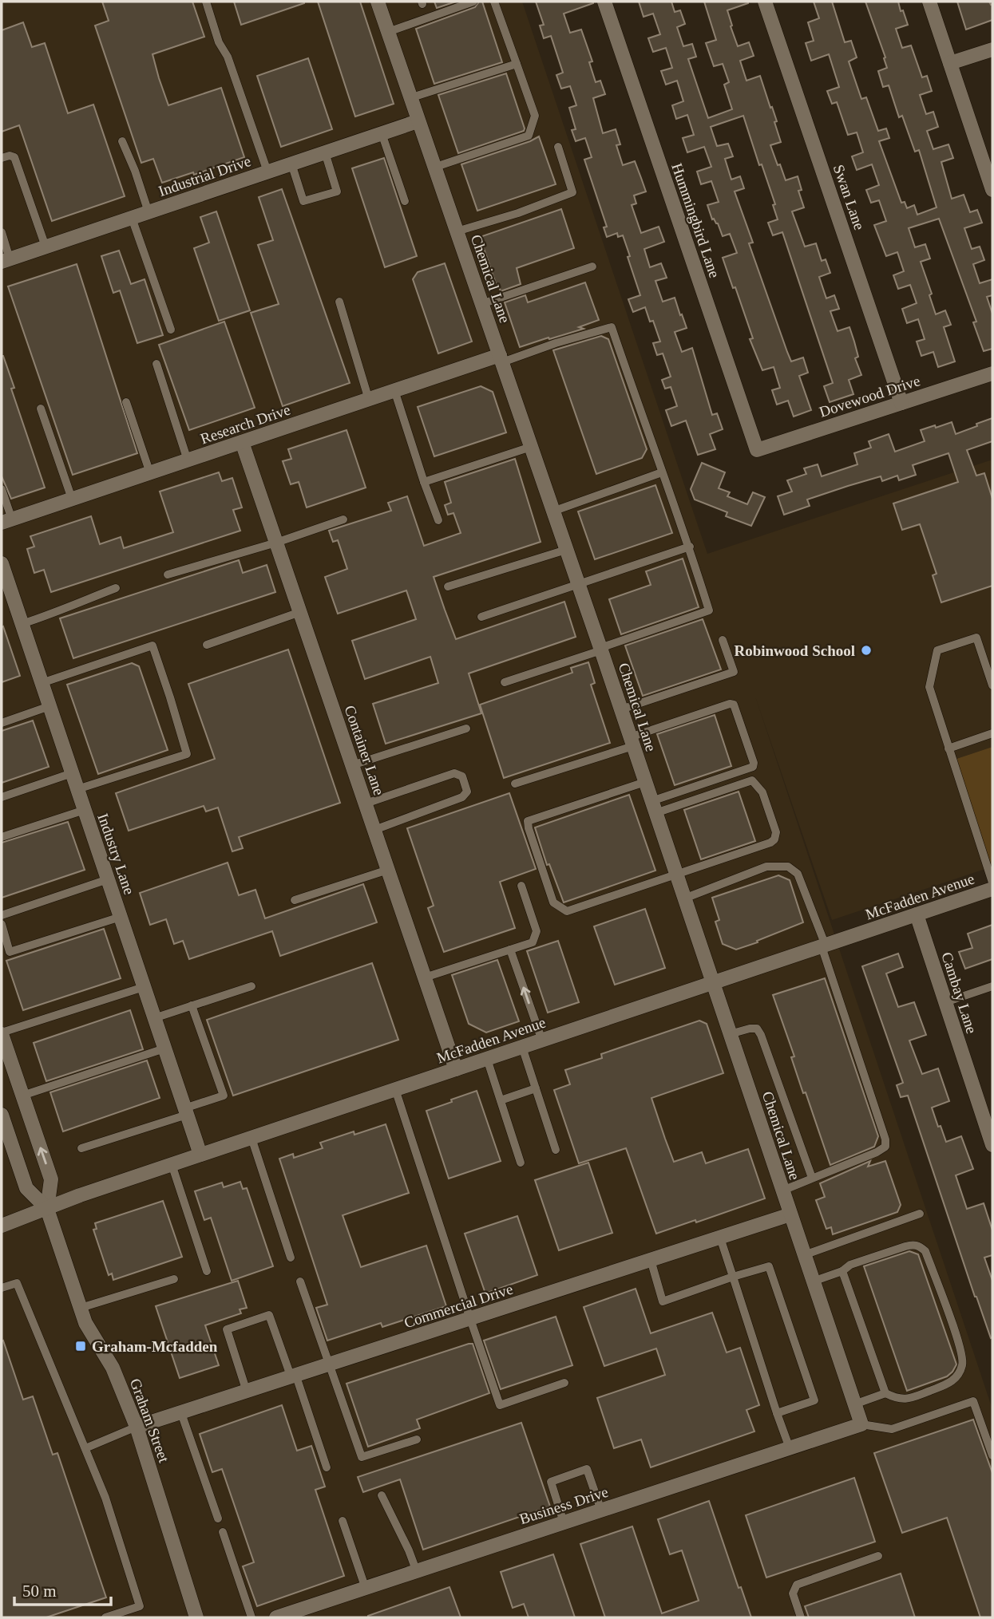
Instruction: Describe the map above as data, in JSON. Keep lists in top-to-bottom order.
{
  "streets": {
    "street": [
      "Industrial Drive",
      "Swan Lane",
      "Hummingbird Lane",
      "Chemical Lane",
      "Dovewood Drive",
      "Research Drive",
      "Container Lane",
      "Industry Lane",
      "McFadden Avenue",
      "Cambay Lane",
      "Commercial Drive",
      "Graham Street",
      "Business Drive"
    ]
  },
  "crossings": [
    ["Industrial Drive", "Chemical Lane"],
    ["Swan Lane", "Dovewood Drive"],
    ["Hummingbird Lane", "Dovewood Drive"],
    ["Chemical Lane", "Research Drive"],
    ["Chemical Lane", "McFadden Avenue"],
    ["Chemical Lane", "Commercial Drive"],
    ["Chemical Lane", "Business Drive"],
    ["Research Drive", "Container Lane"],
    ["Container Lane", "McFadden Avenue"],
    ["Industry Lane", "McFadden Avenue"],
    ["McFadden Avenue", "Cambay Lane"],
    ["McFadden Avenue", "Graham Street"],
    ["Commercial Drive", "Graham Street"]
  ],
  "places": {
    "other": ["Robinwood School"],
    "transit": ["Graham-Mcfadden"]
  },
  "scale_bar": "50 m"
}
